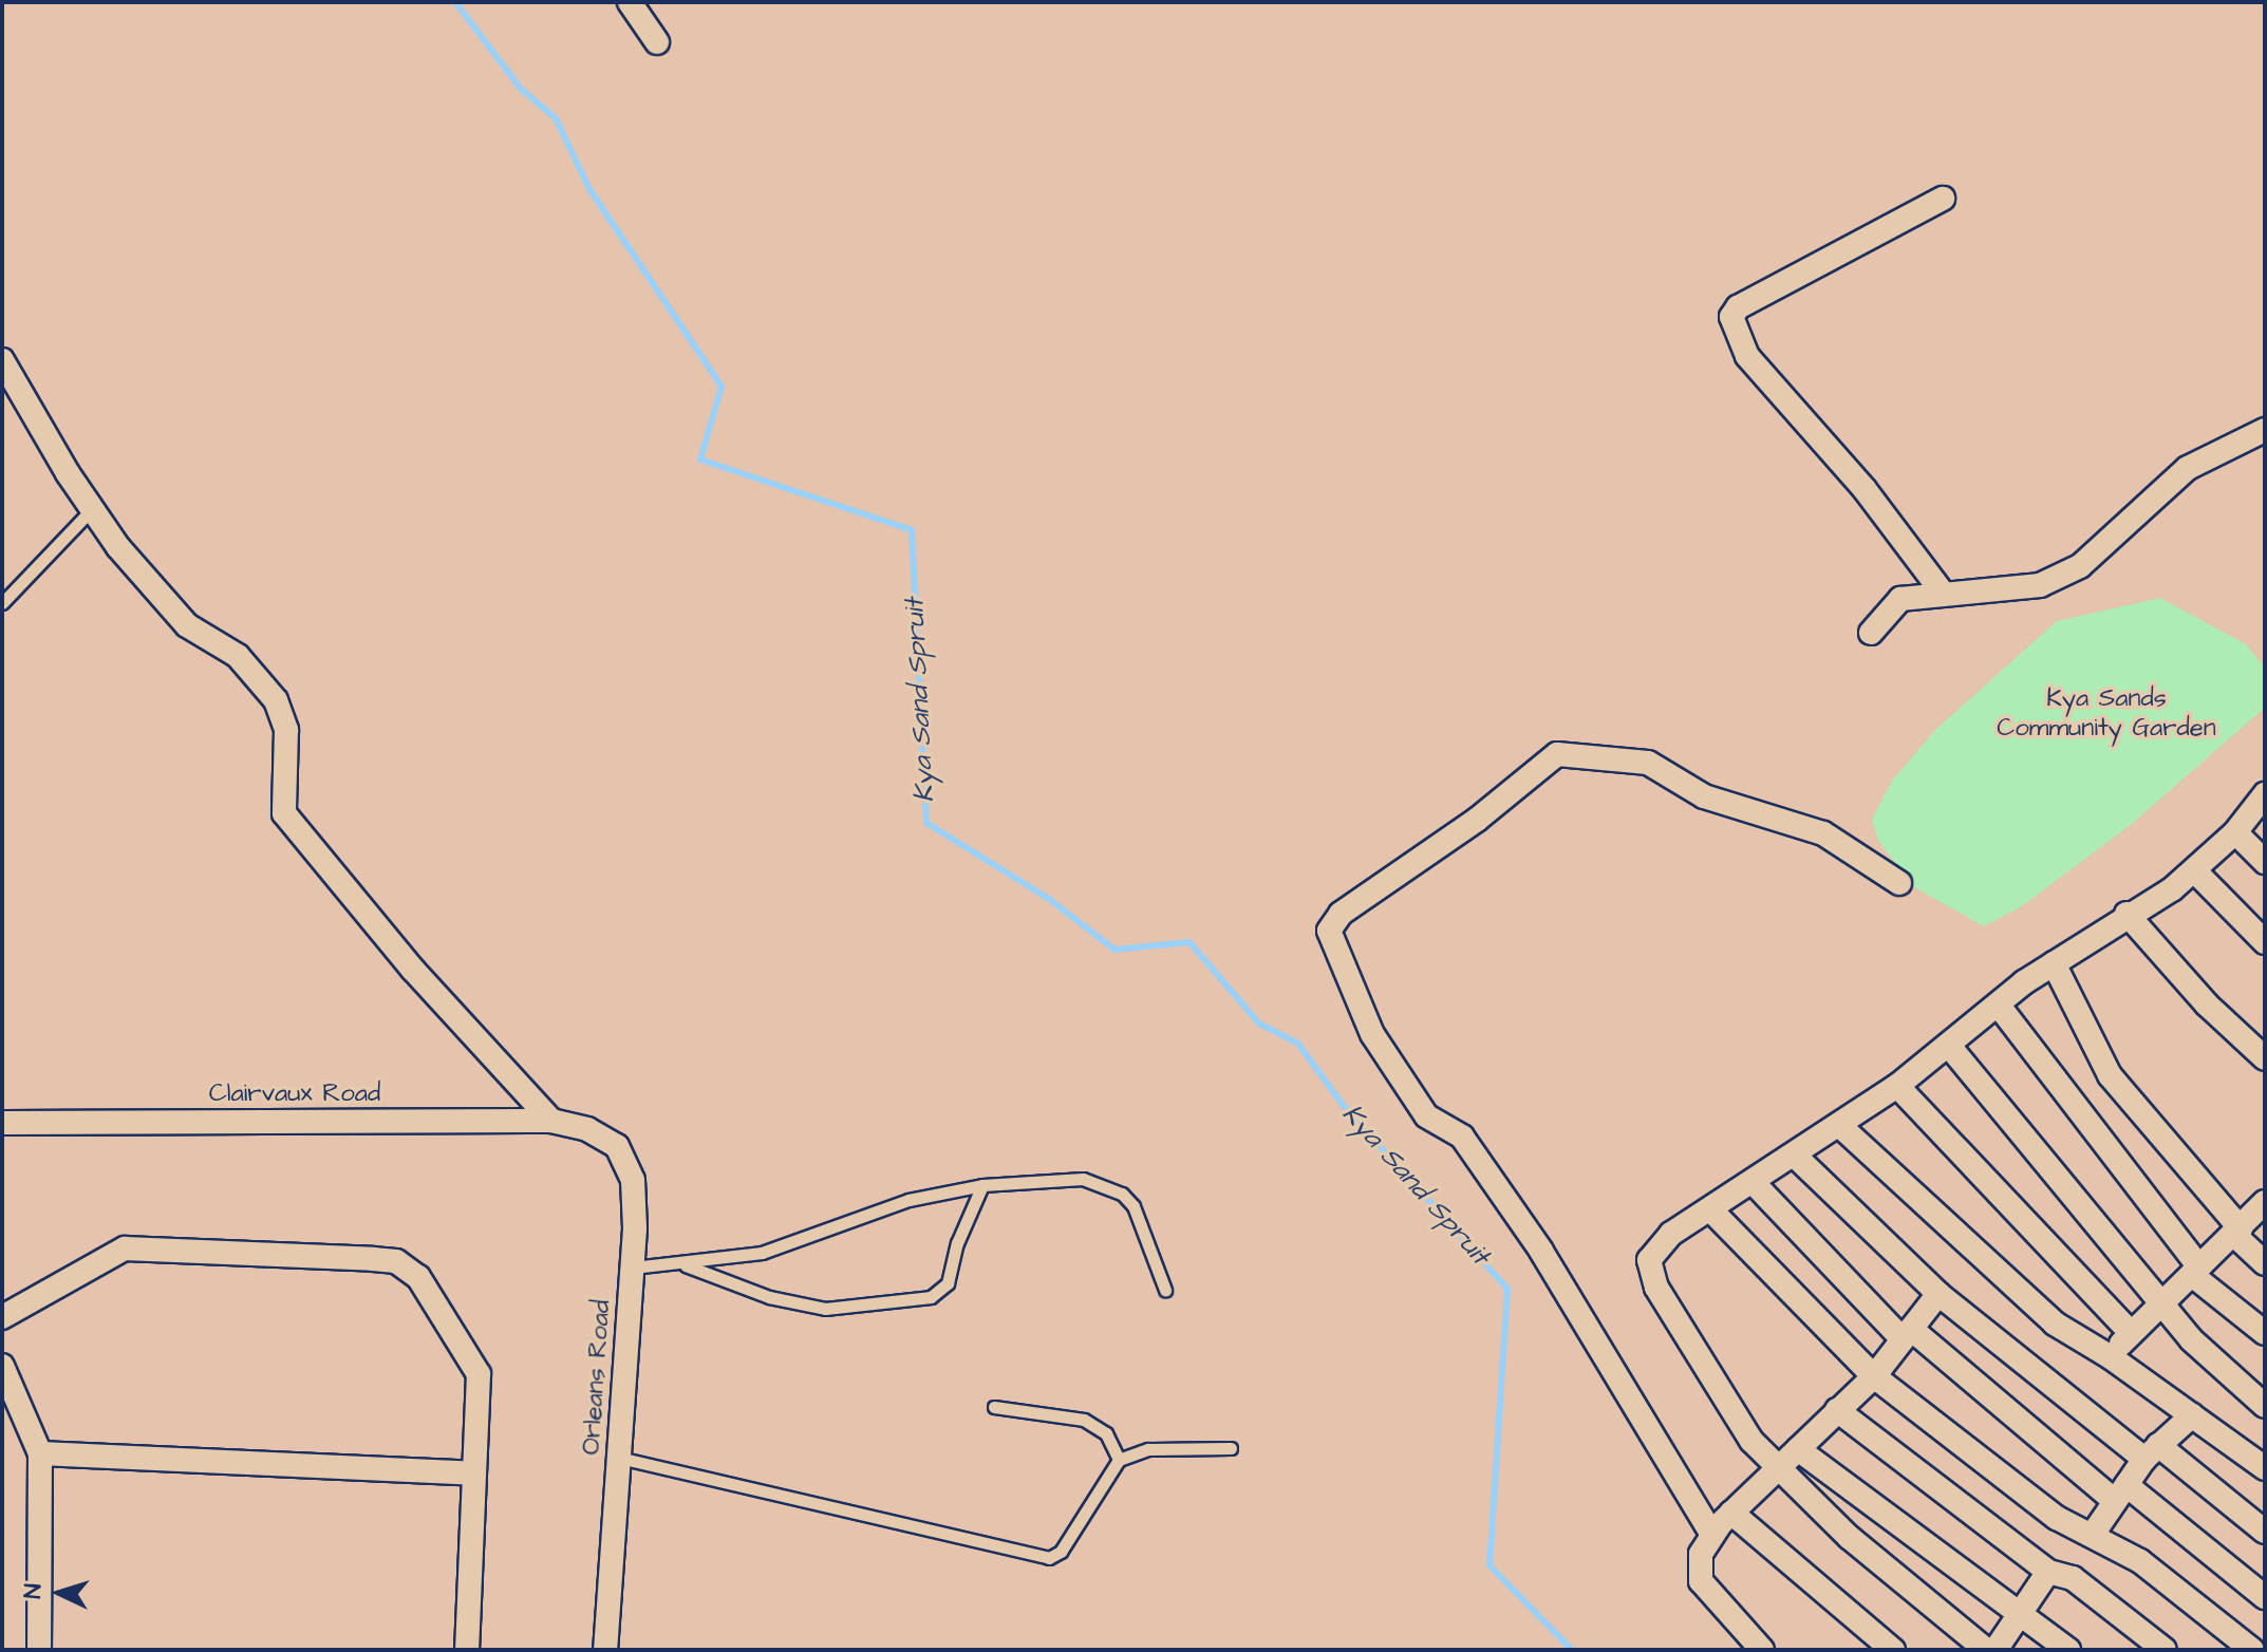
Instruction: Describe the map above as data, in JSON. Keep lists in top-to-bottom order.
{
  "streets": {
    "street": ["Clairvaux Road", "Orleans Road"]
  },
  "crossings": [
    ["Clairvaux Road", "Orleans Road"]
  ],
  "water": ["Kya Sand Spruit"],
  "parks": ["Kya Sands Community Garden"],
  "north": "left"
}
